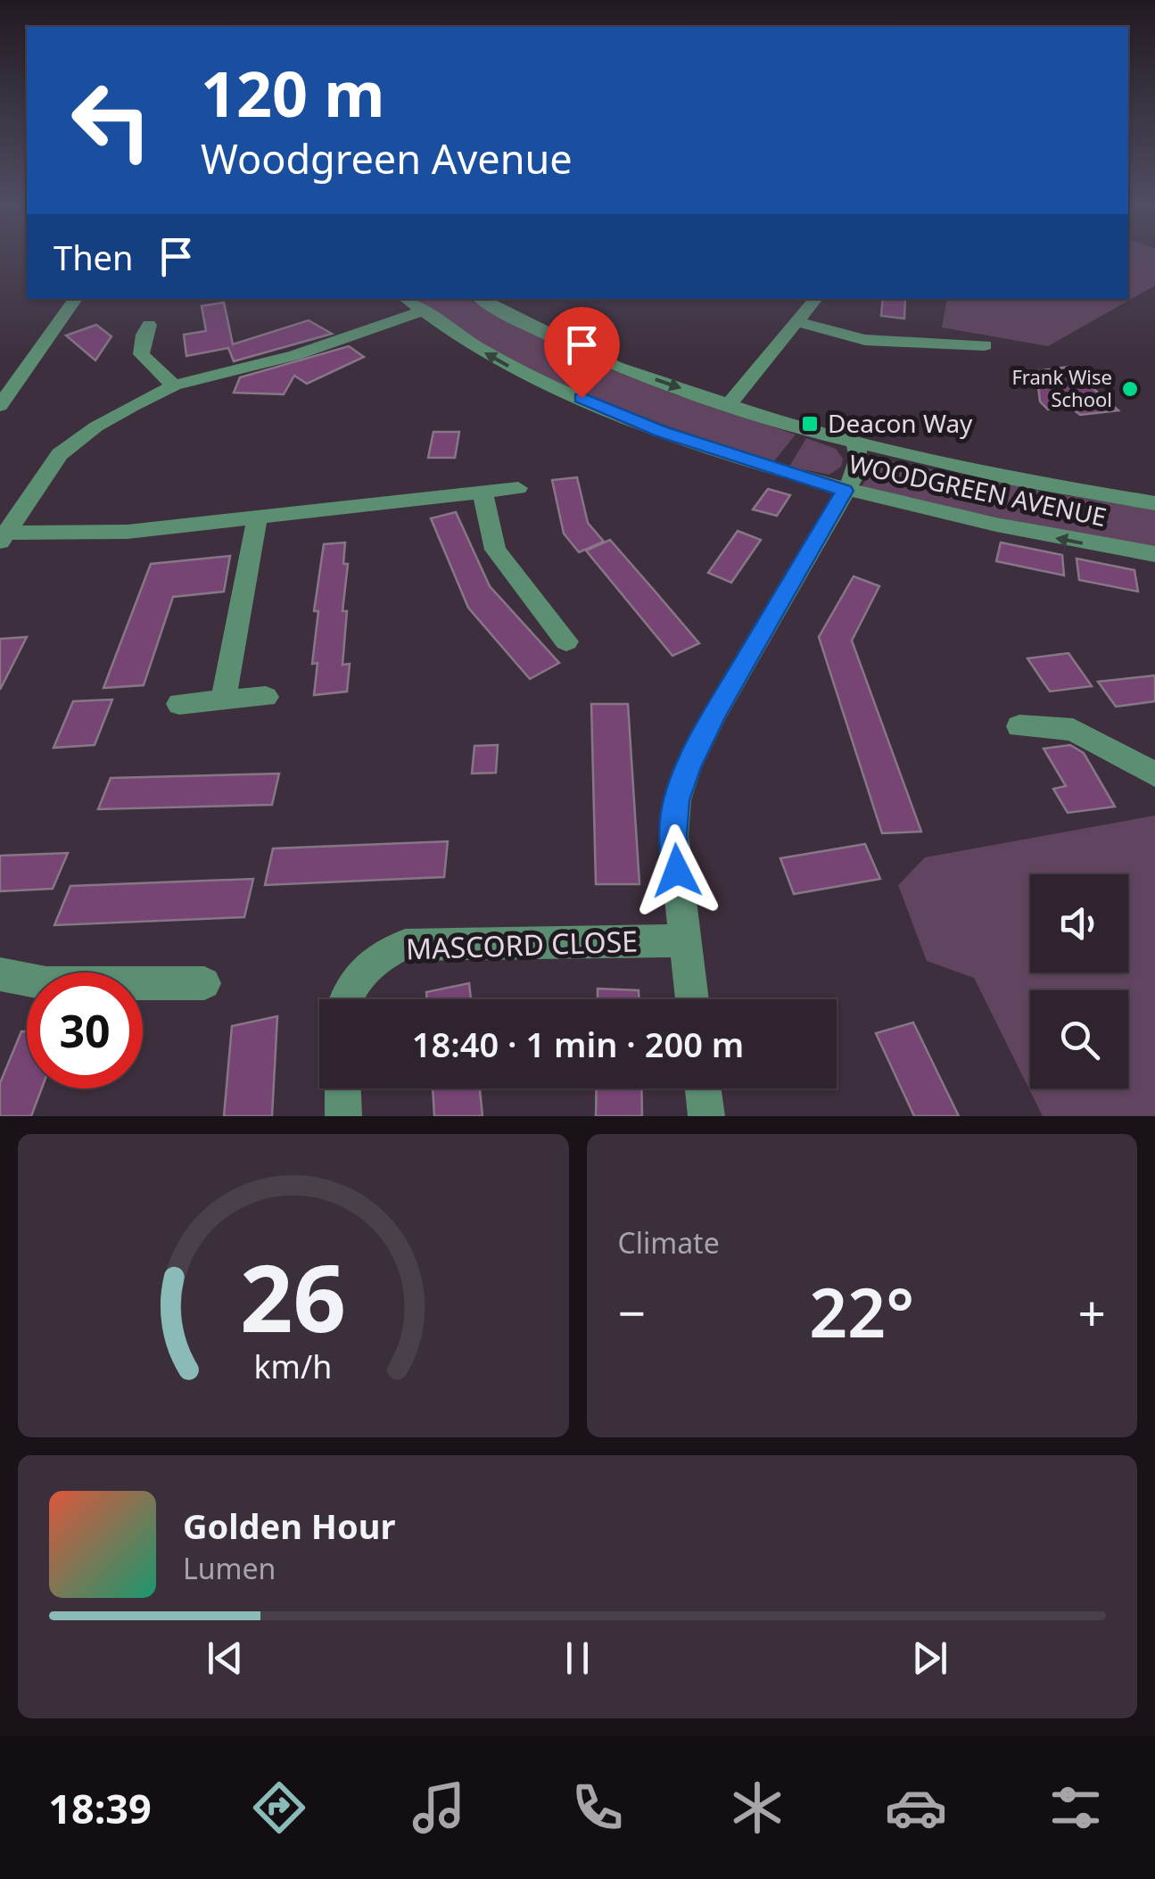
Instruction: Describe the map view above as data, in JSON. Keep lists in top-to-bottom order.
{
  "streets": {
    "street": ["WOODGREEN AVENUE", "MASCORD CLOSE"]
  },
  "places": {
    "other": ["Frank Wise School"],
    "transit": ["Deacon Way"]
  },
  "page": {
    "turn": ["120 m", "Woodgreen Avenue"],
    "then": "Then",
    "limit": "30",
    "trip": "18:40 · 1 min · 200 m",
    "tile": "Climate",
    "heat": ["−", "22°", "+"],
    "song": ["Golden Hour", "Lumen"],
    "tabs": "18:39",
    "gauge": ["26", "km/h"]
  }
}
